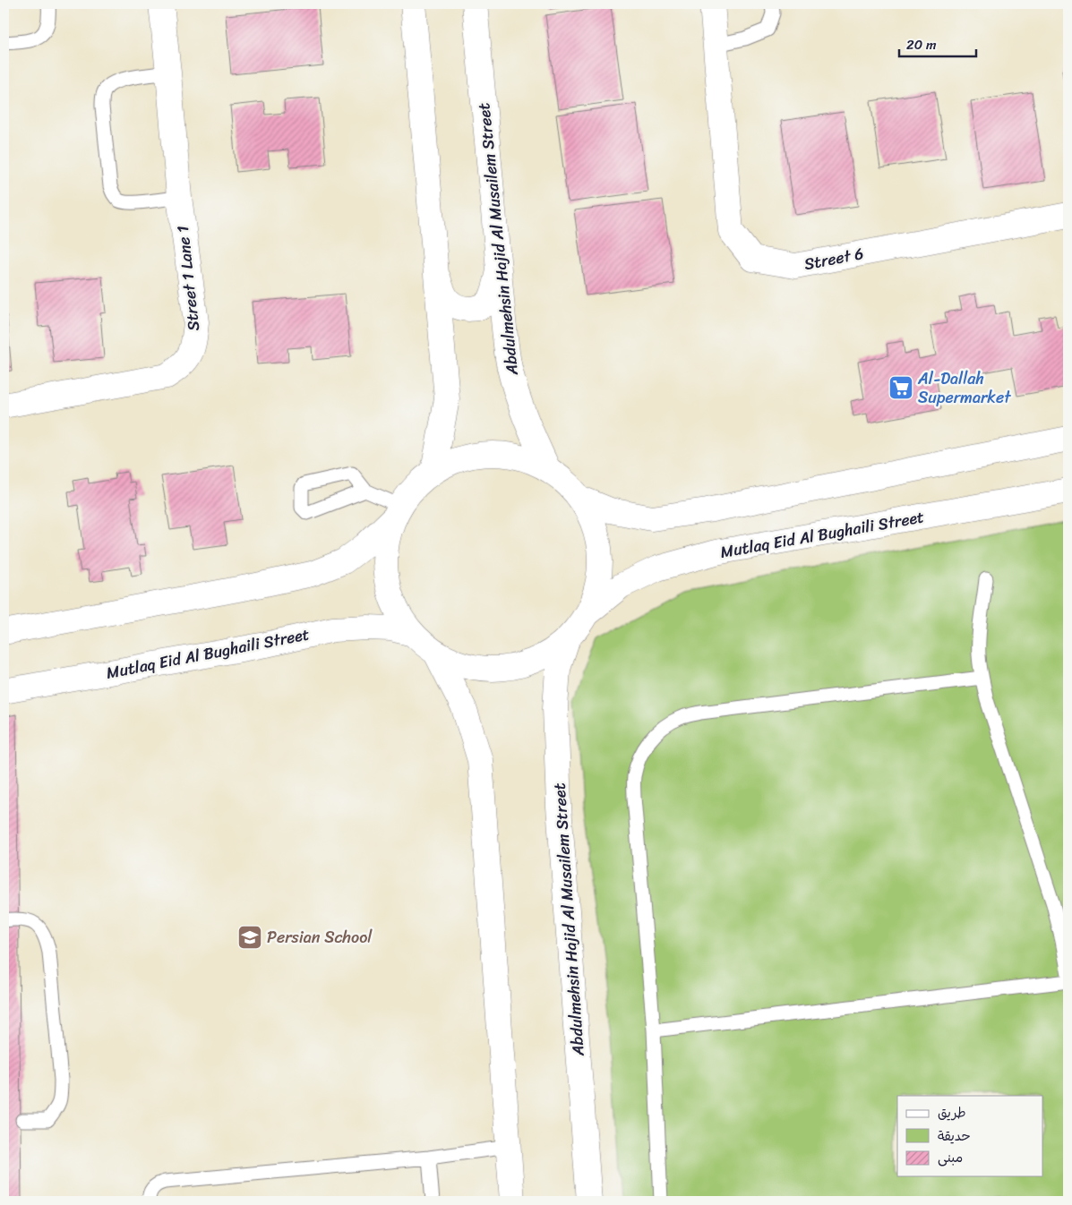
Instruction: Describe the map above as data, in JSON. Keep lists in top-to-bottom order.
{
  "streets": {
    "street": [
      "Abdulmehsin Hajid Al Musailem Street",
      "Street 6",
      "Street 1 Lane 1",
      "Mutlaq Eid Al Bughaili Street"
    ]
  },
  "places": {
    "supermarket": ["Al-Dallah Supermarket"],
    "school or university": ["Persian School"]
  },
  "legend": ["طريق", "حديقة", "مبنى"],
  "scale_bar": "20 m"
}
